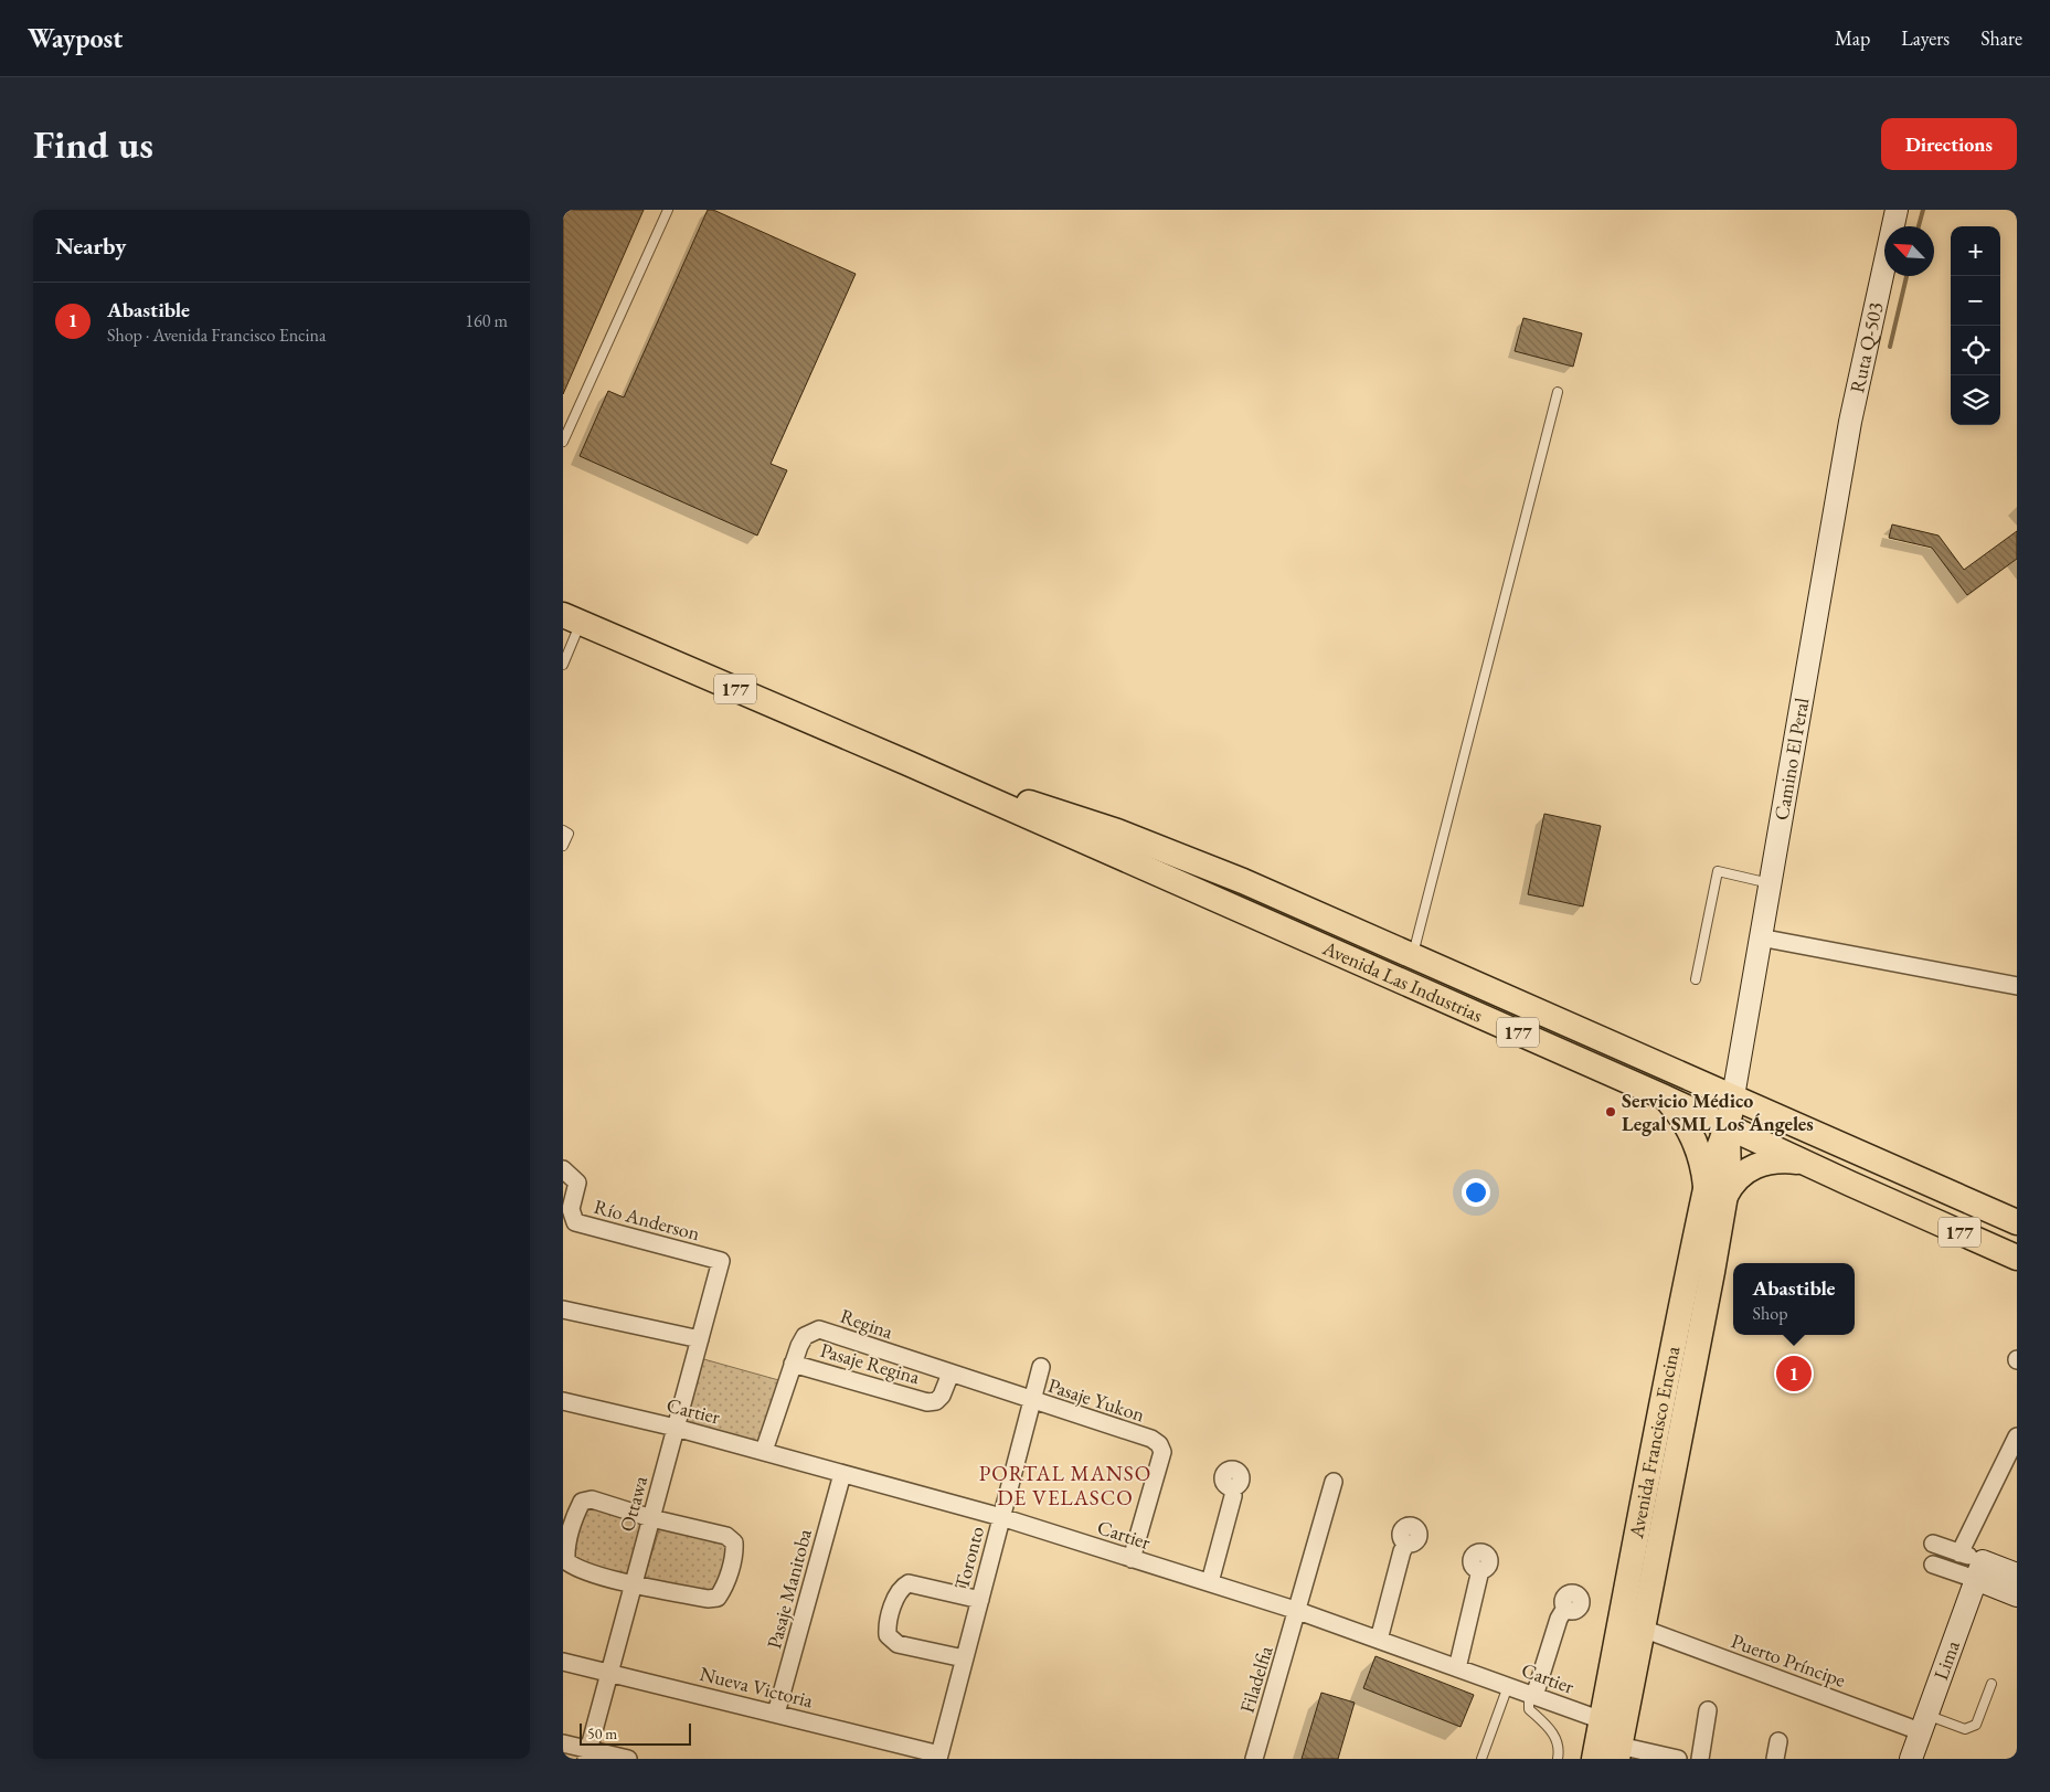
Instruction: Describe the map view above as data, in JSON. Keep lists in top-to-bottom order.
{
  "streets": {
    "main road": ["177", "Avenida Las Industrias", "Avenida Francisco Encina"],
    "street": [
      "Ruta Q-503",
      "Camino El Peral",
      "Río Anderson",
      "Regina",
      "Pasaje Regina",
      "Pasaje Yukon",
      "Cartier",
      "Ottawa",
      "Toronto",
      "Pasaje Manitoba",
      "Puerto Príncipe",
      "Lima",
      "Filadelfia",
      "Nueva Victoria"
    ]
  },
  "crossings": [
    ["Ruta Q-503", "Camino El Peral"],
    ["Camino El Peral", "Avenida Las Industrias"],
    ["Camino El Peral", "Avenida Francisco Encina"],
    ["Avenida Las Industrias", "Avenida Francisco Encina"],
    ["Río Anderson", "Ottawa"],
    ["Regina", "Pasaje Regina"],
    ["Regina", "Pasaje Yukon"],
    ["Regina", "Cartier"],
    ["Regina", "Toronto"],
    ["Pasaje Yukon", "Cartier"],
    ["Pasaje Yukon", "Toronto"],
    ["Cartier", "Avenida Francisco Encina"],
    ["Cartier", "Ottawa"],
    ["Cartier", "Toronto"],
    ["Cartier", "Pasaje Manitoba"],
    ["Cartier", "Filadelfia"],
    ["Avenida Francisco Encina", "Puerto Príncipe"],
    ["Ottawa", "Nueva Victoria"],
    ["Toronto", "Nueva Victoria"],
    ["Pasaje Manitoba", "Nueva Victoria"],
    ["Puerto Príncipe", "Lima"]
  ],
  "districts": ["PORTAL MANSO DE VELASCO"],
  "places": ["Servicio Médico Legal SML Los Ángeles"],
  "scale_bar": "50 m",
  "north": "top left",
  "page": {
    "header": "Waypost",
    "nav": ["Map", "Layers", "Share"],
    "buttons": "Directions",
    "title": "Find us",
    "heading": "Nearby",
    "map_buttons": ["+", "−"],
    "list": [
      {
        "mark": "1",
        "name": "Abastible",
        "note": "Shop · Avenida Francisco Encina",
        "value": "160 m"
      }
    ],
    "popup": ["Abastible", "Shop"],
    "pins": "1",
    "scale": "50 m"
  }
}
